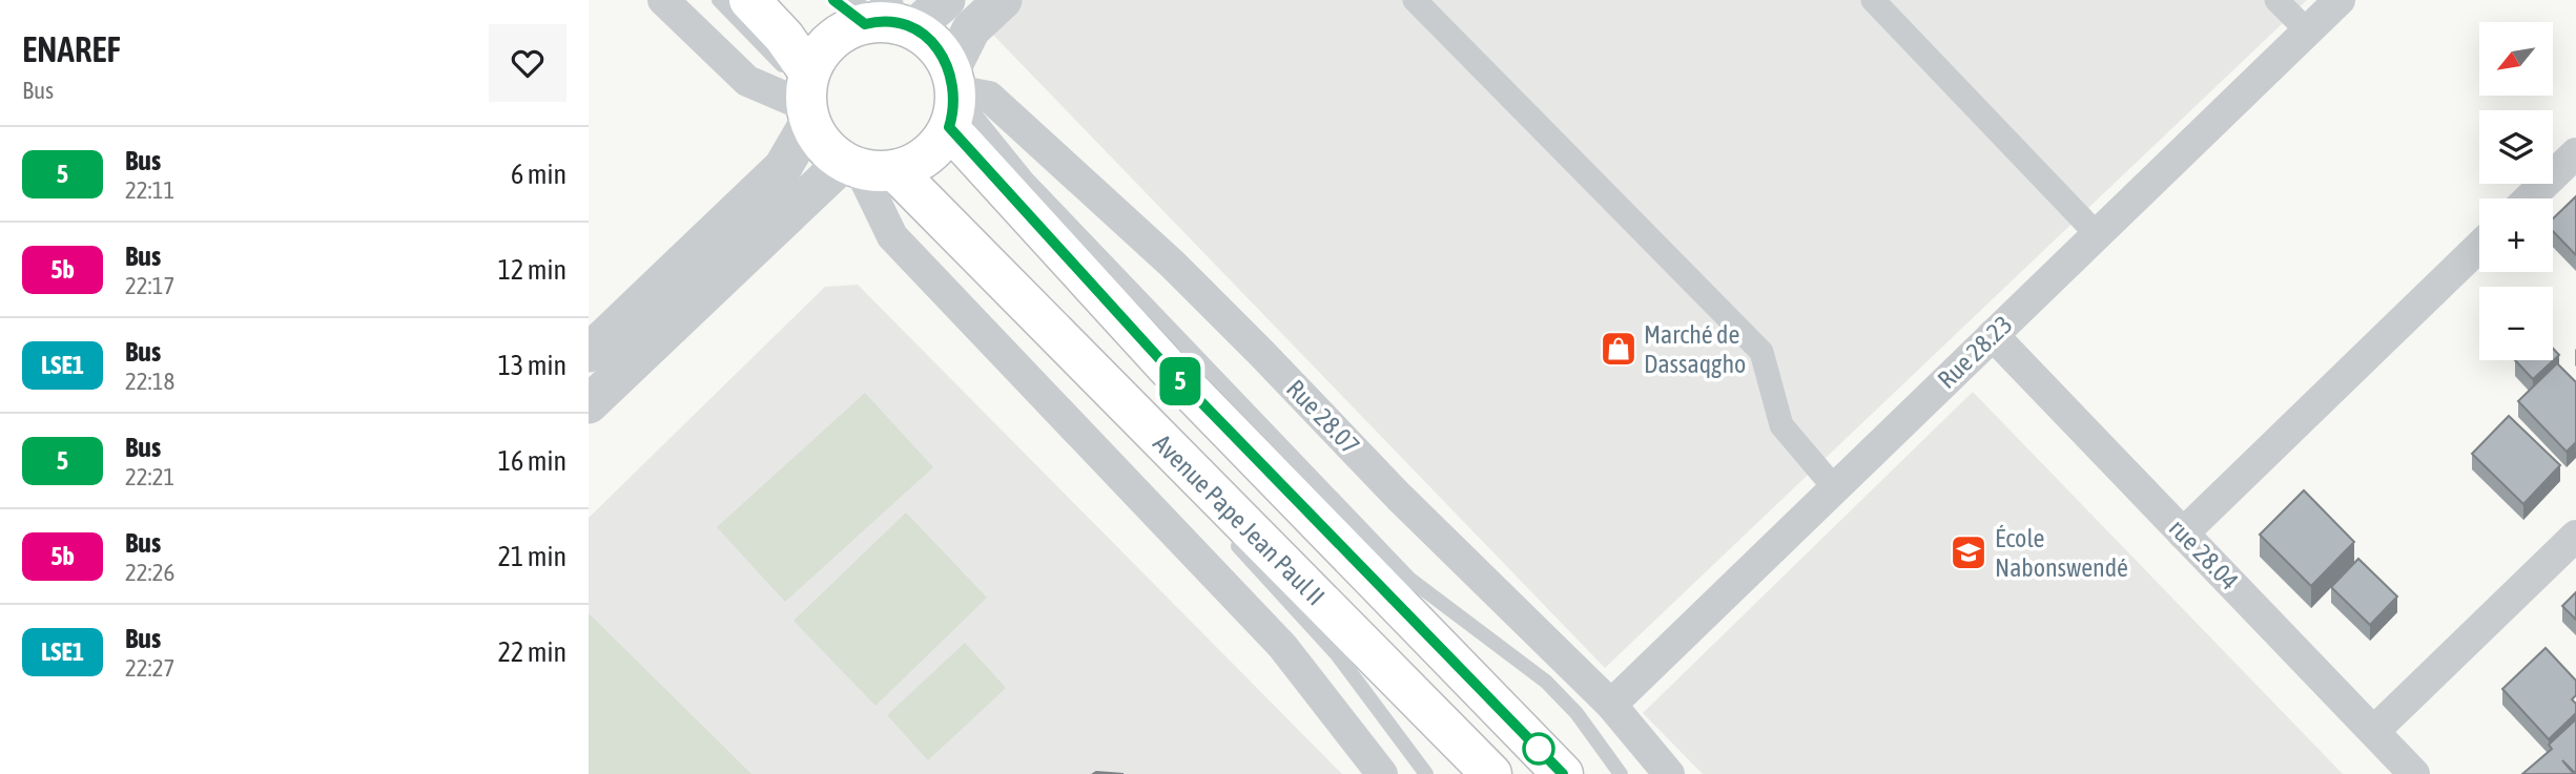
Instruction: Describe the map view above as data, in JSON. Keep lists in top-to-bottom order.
{
  "streets": {
    "highway": ["Avenue Pape Jean Paul II"],
    "street": ["Rue 28.23", "Rue 28.07", "rue 28.04"]
  },
  "crossings": [
    ["Rue 28.23", "Rue 28.07"],
    ["Rue 28.23", "rue 28.04"],
    ["Rue 28.07", "Avenue Pape Jean Paul II"]
  ],
  "places": {
    "shop": ["Marché de Dassaqgho"],
    "school or university": ["École Nabonswendé"]
  },
  "lines": ["bus line 5"],
  "north": "bottom left",
  "page": {
    "heading": ["ENAREF", "Bus"],
    "on_map": "5",
    "map_buttons": ["+", "−"],
    "list": [
      {
        "mark": "5",
        "name": "Bus",
        "note": "22:11",
        "value": "6 min"
      },
      {
        "mark": "5b",
        "name": "Bus",
        "note": "22:17",
        "value": "12 min"
      },
      {
        "mark": "LSE1",
        "name": "Bus",
        "note": "22:18",
        "value": "13 min"
      },
      {
        "mark": "5",
        "name": "Bus",
        "note": "22:21",
        "value": "16 min"
      },
      {
        "mark": "5b",
        "name": "Bus",
        "note": "22:26",
        "value": "21 min"
      },
      {
        "mark": "LSE1",
        "name": "Bus",
        "note": "22:27",
        "value": "22 min"
      }
    ]
  }
}
